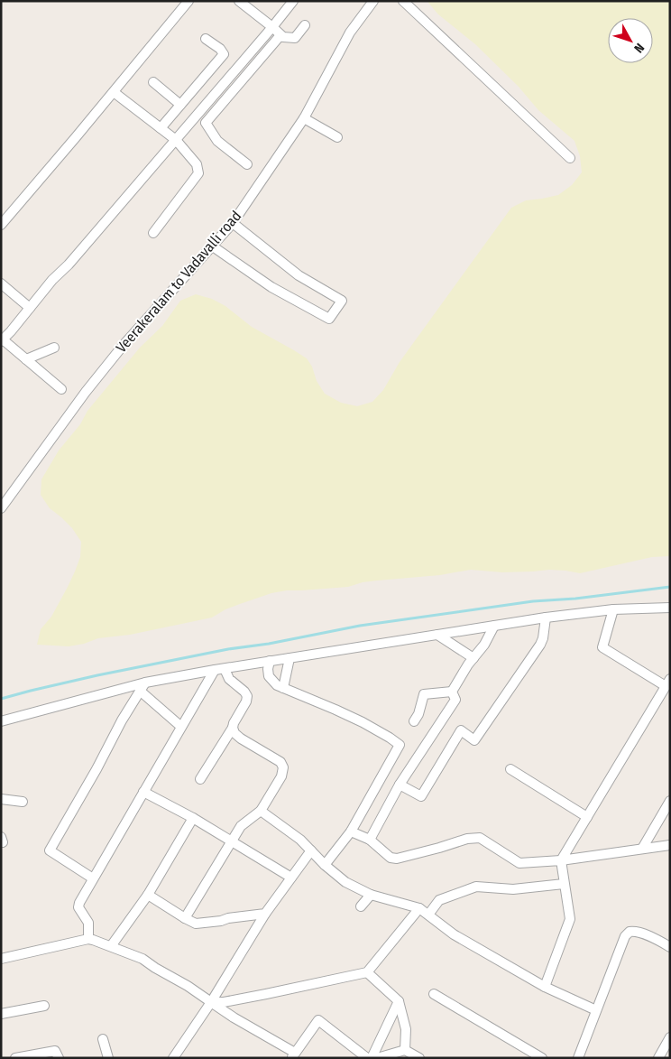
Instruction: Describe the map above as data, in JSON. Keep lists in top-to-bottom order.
{
  "streets": {
    "street": ["Veerakeralam to Vadavalli road"]
  },
  "north": "bottom right"
}
